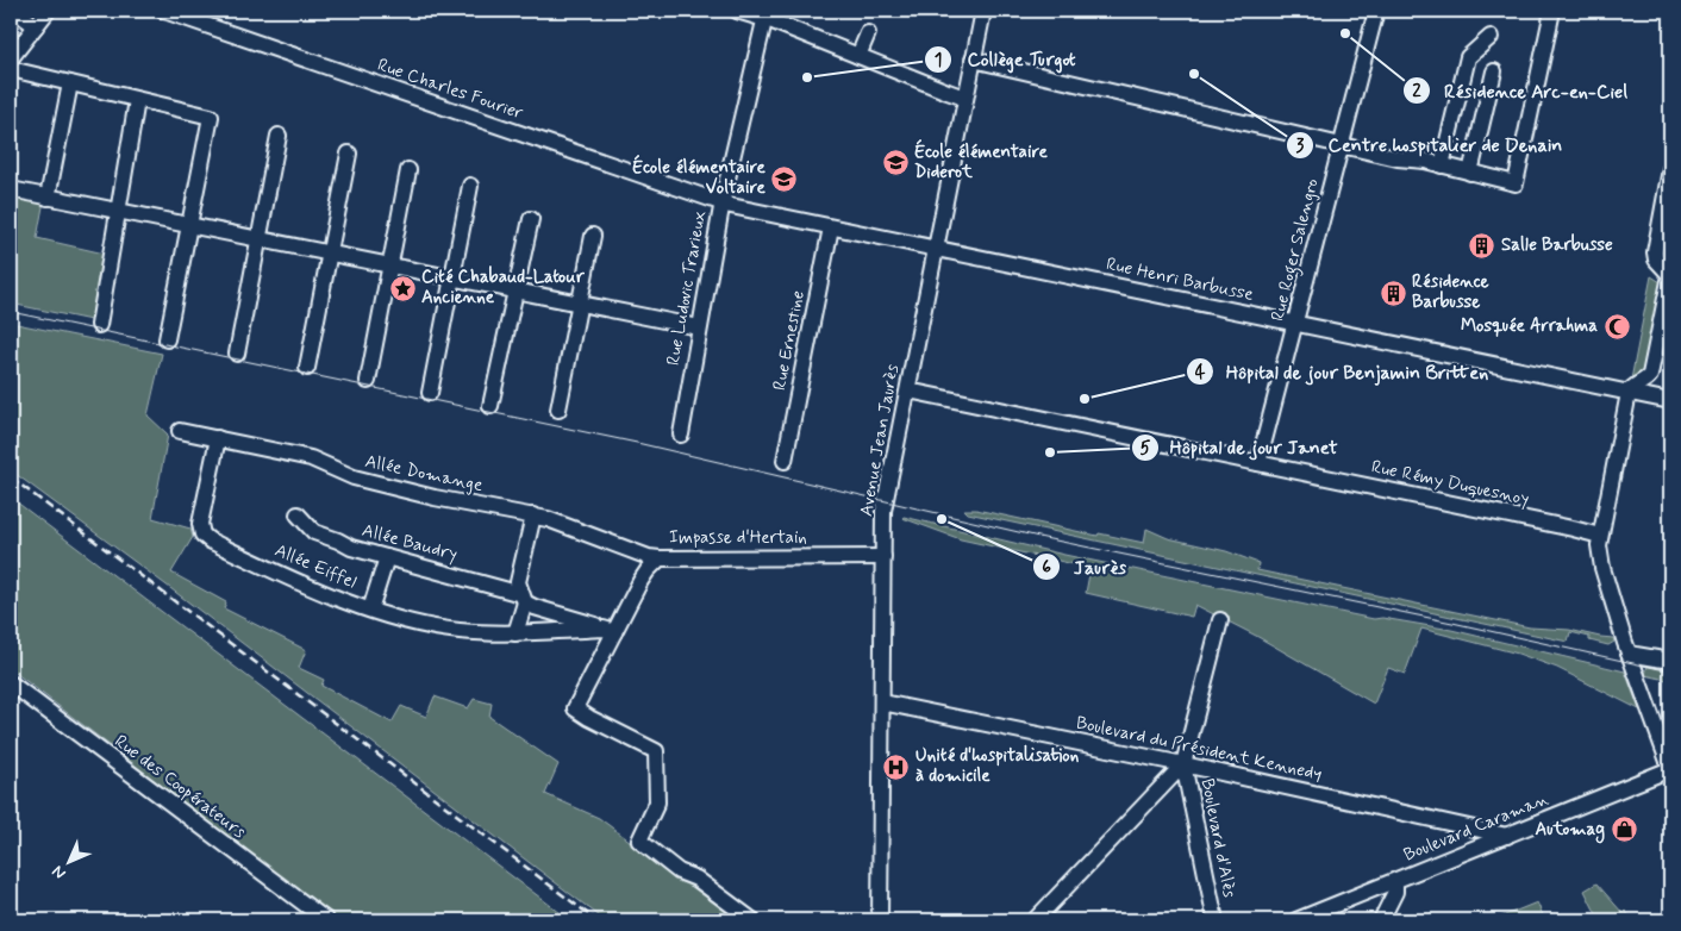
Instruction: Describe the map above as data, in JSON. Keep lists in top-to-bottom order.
{
  "streets": {
    "street": [
      "Rue Charles Fourier",
      "Rue Roger Salengro",
      "Rue Henri Barbusse",
      "Rue Ludovic Trarieux",
      "Rue Ernestine",
      "Avenue Jean Jaurès",
      "Allée Domange",
      "Rue Rémy Duquesnoy",
      "Impasse d'Hertain",
      "Allée Baudry",
      "Allée Eiffel",
      "Boulevard du Président Kennedy",
      "Rue des Coopérateurs",
      "Boulevard Caraman",
      "Boulevard d'Alès"
    ]
  },
  "crossings": [
    ["Rue Charles Fourier", "Rue Henri Barbusse"],
    ["Rue Charles Fourier", "Rue Ludovic Trarieux"],
    ["Rue Roger Salengro", "Rue Henri Barbusse"],
    ["Rue Roger Salengro", "Rue Rémy Duquesnoy"],
    ["Rue Henri Barbusse", "Rue Ludovic Trarieux"],
    ["Rue Henri Barbusse", "Rue Ernestine"],
    ["Rue Henri Barbusse", "Avenue Jean Jaurès"],
    ["Avenue Jean Jaurès", "Rue Rémy Duquesnoy"],
    ["Avenue Jean Jaurès", "Impasse d'Hertain"],
    ["Avenue Jean Jaurès", "Boulevard du Président Kennedy"],
    ["Allée Domange", "Impasse d'Hertain"],
    ["Allée Domange", "Allée Eiffel"],
    ["Impasse d'Hertain", "Allée Baudry"],
    ["Impasse d'Hertain", "Allée Eiffel"],
    ["Allée Baudry", "Allée Eiffel"],
    ["Boulevard du Président Kennedy", "Boulevard Caraman"],
    ["Boulevard du Président Kennedy", "Boulevard d'Alès"]
  ],
  "places": {
    "other": [
      "Résidence Arc-en-Ciel",
      "Centre hospitalier de Denain",
      "Collège Turgot",
      "Hôpital de jour Benjamin Britten",
      "Hôpital de jour Janet",
      "Jaurès"
    ],
    "school or university": ["École élémentaire Diderot", "École élémentaire Voltaire"],
    "building": ["Salle Barbusse", "Résidence Barbusse"],
    "place": ["Cité Chabaud-Latour Ancienne"],
    "mosque": ["Mosquée Arrahma"],
    "hospital": ["Unité d'hospitalisation à domicile"],
    "shop": ["Automag"]
  },
  "north": "bottom left"
}
